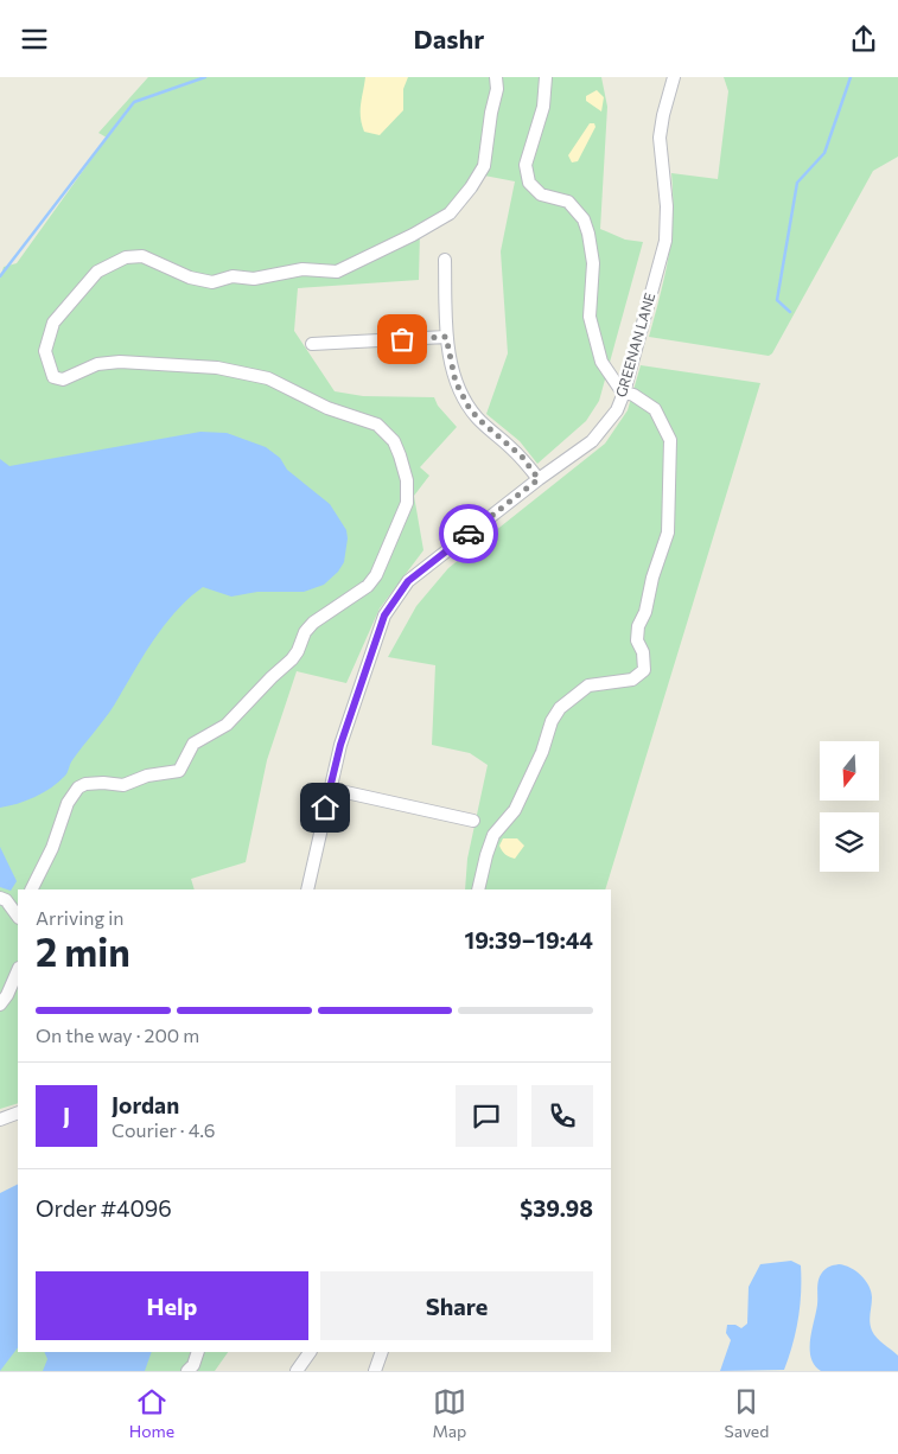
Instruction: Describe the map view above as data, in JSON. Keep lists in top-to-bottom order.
{
  "streets": {
    "street": ["GREENAN LANE"]
  },
  "north": "bottom",
  "page": {
    "header": "Dashr",
    "heading": ["2 min", "Arriving in", "19:39–19:44"],
    "panel": [
      "Jordan",
      "Courier · 4.6",
      "Order #4096",
      "$39.98"
    ],
    "bar": "On the way · 200 m",
    "round": "J",
    "buttons": ["Help", "Share"],
    "tabs": ["Home", "Map", "Saved"]
  }
}
